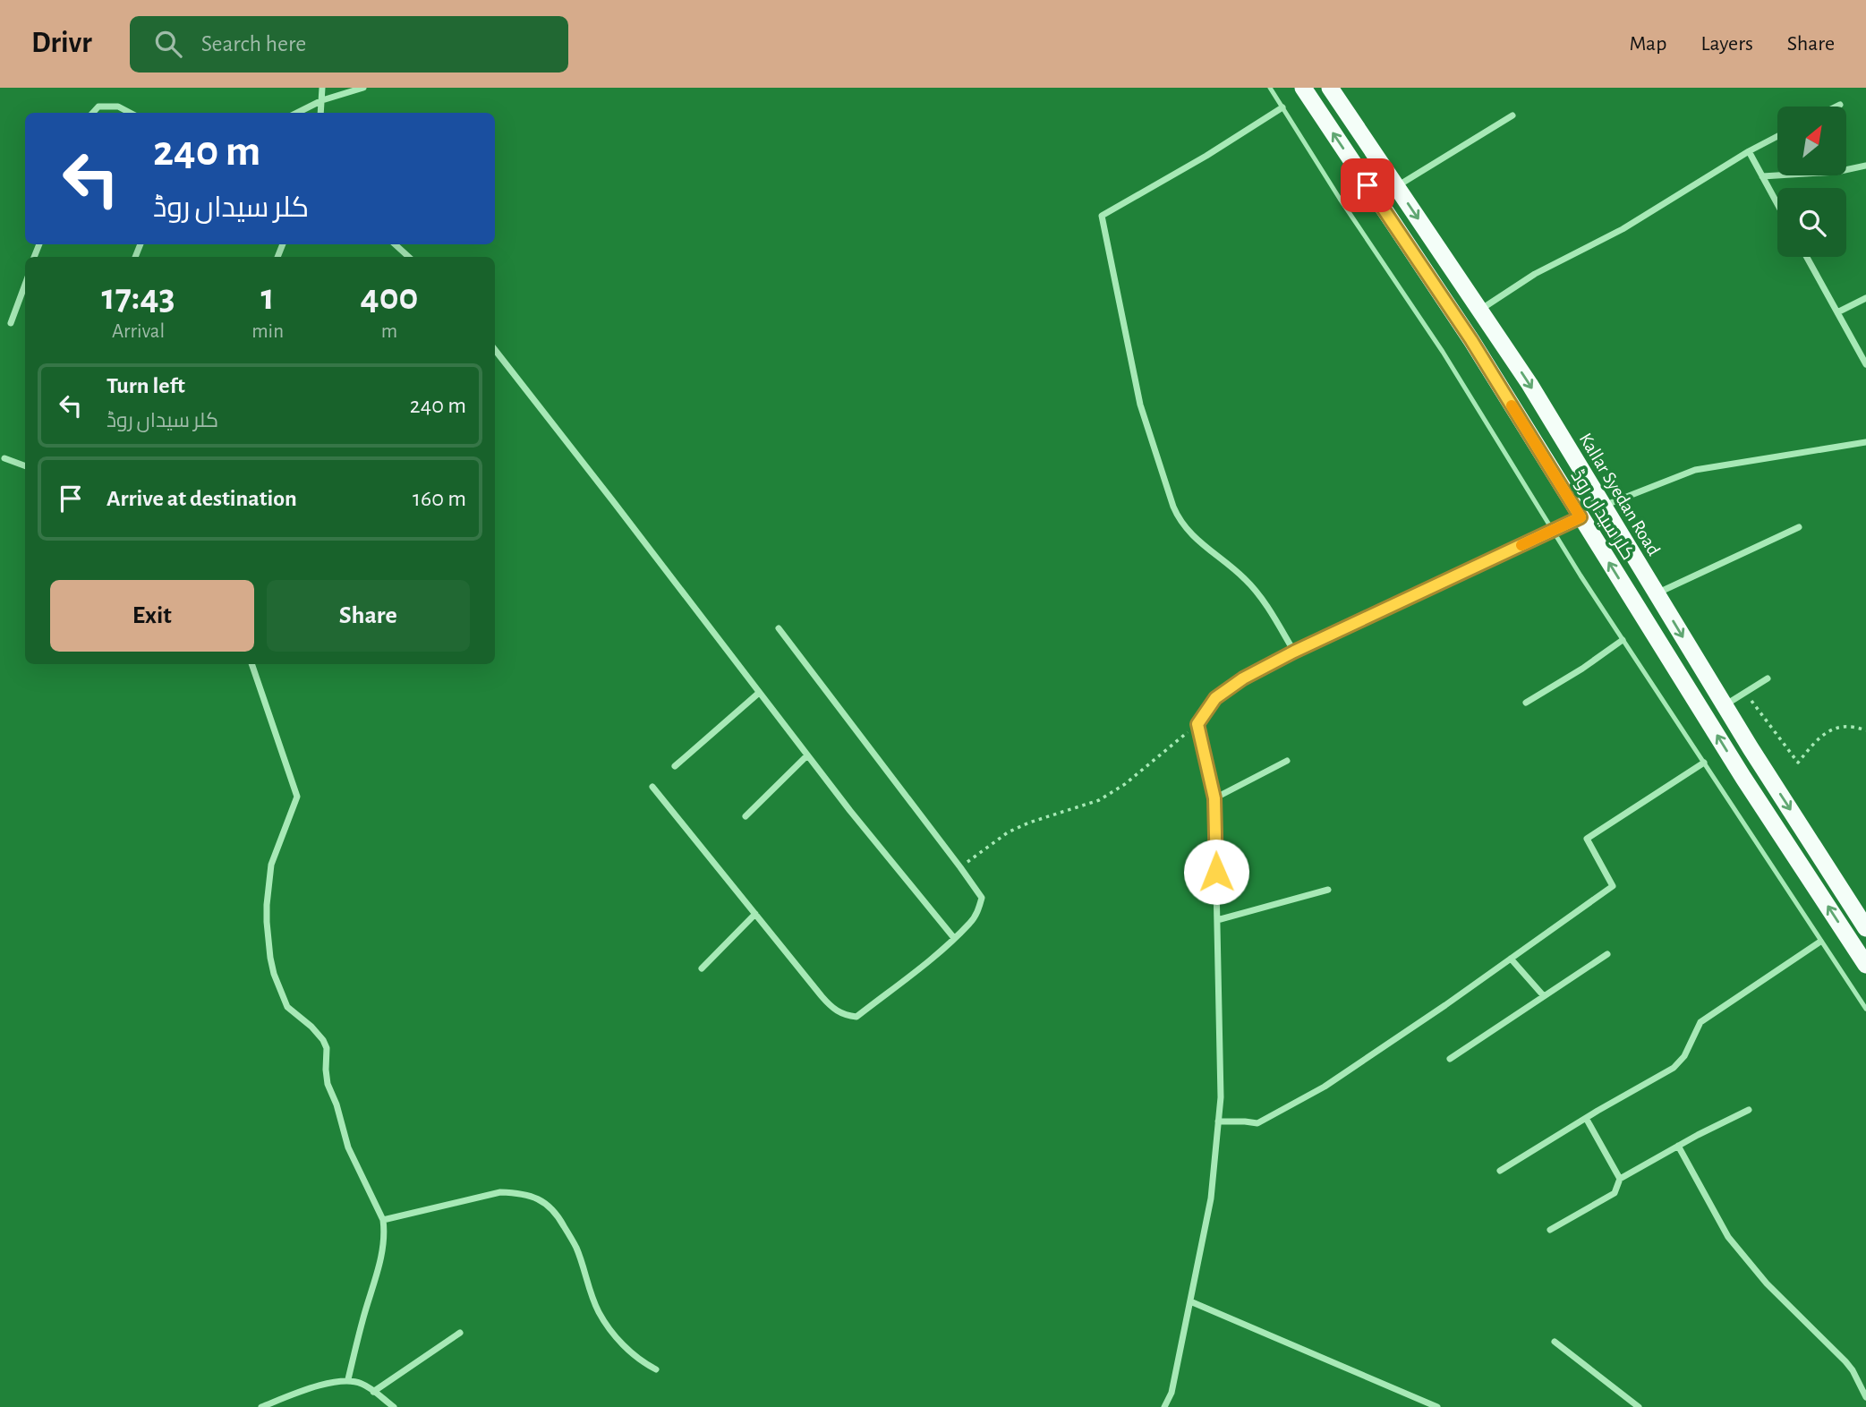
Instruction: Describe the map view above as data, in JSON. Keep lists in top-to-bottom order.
{
  "streets": {
    "highway": ["Kallar Syedan Road", "کلر سیداں روڈ"]
  },
  "one_way": ["Kallar Syedan Road", "کلر سیداں روڈ"],
  "north": "top right",
  "page": {
    "header": "Drivr",
    "search": "Search here",
    "nav": ["Map", "Layers", "Share"],
    "turn": ["240 m", "کلر سیداں روڈ"],
    "eta": [
      "17:43",
      "Arrival",
      "1",
      "min",
      "400",
      "m"
    ],
    "list": [
      {
        "name": "Turn left",
        "note": "کلر سیداں روڈ",
        "value": "240 m"
      },
      {
        "name": "Arrive at destination",
        "value": "160 m"
      }
    ],
    "buttons": ["Exit", "Share"]
  }
}
